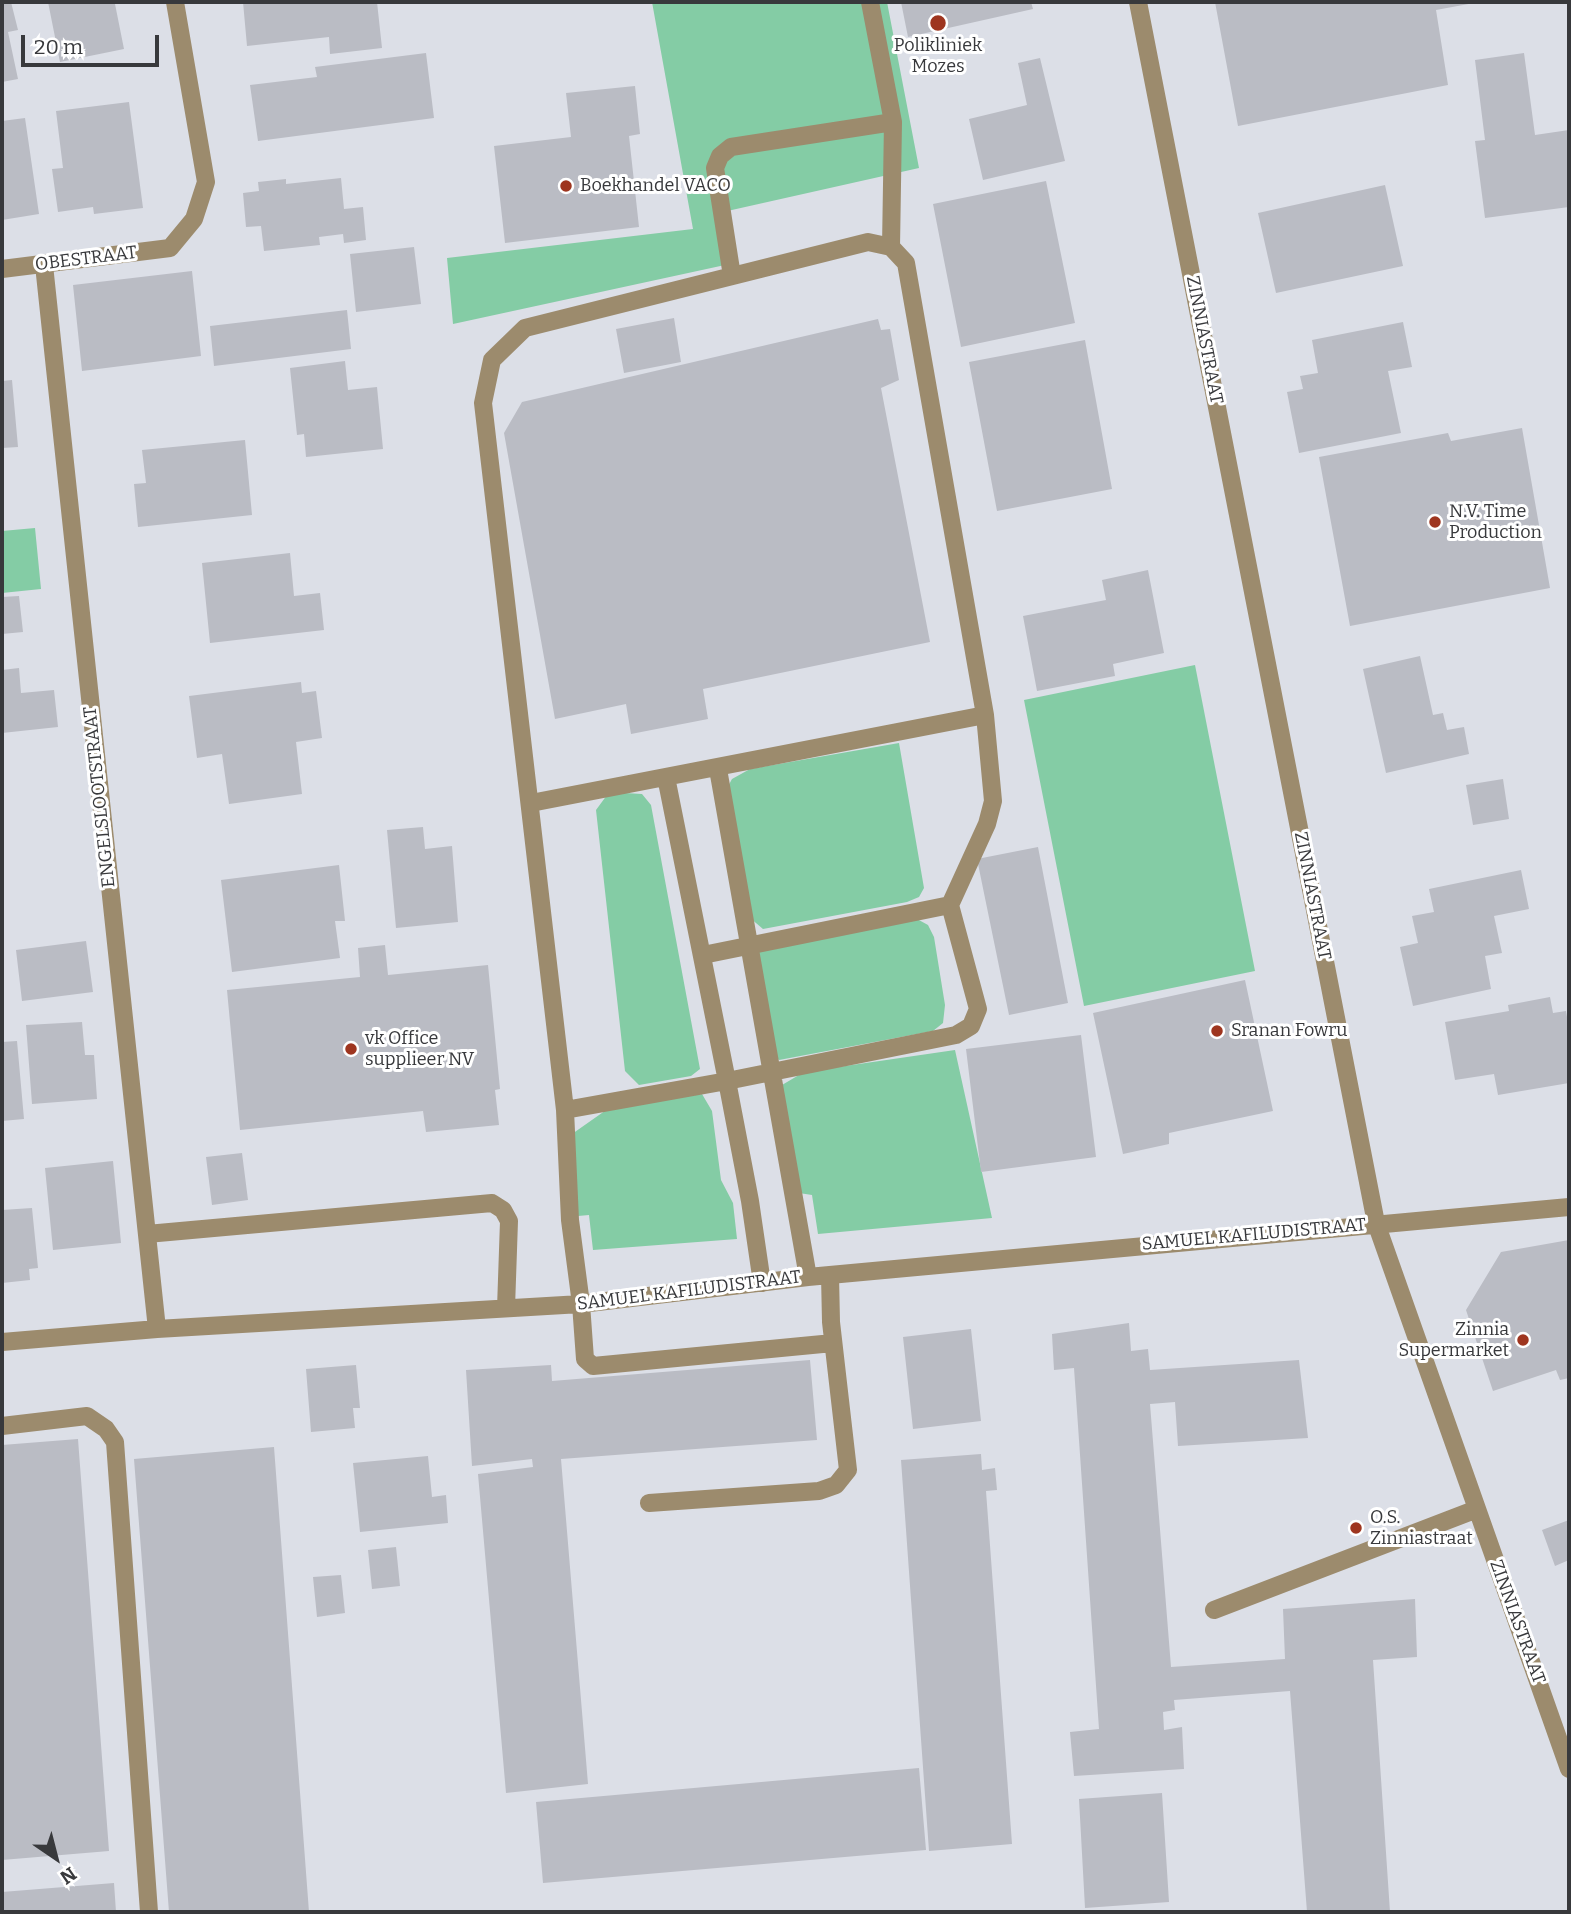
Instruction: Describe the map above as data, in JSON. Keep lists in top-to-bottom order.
{
  "streets": {
    "street": [
      "OBESTRAAT",
      "ZINNIASTRAAT",
      "ENGELSLOOTSTRAAT",
      "SAMUEL KAFILUDISTRAAT"
    ]
  },
  "crossings": [
    ["OBESTRAAT", "ENGELSLOOTSTRAAT"],
    ["ZINNIASTRAAT", "SAMUEL KAFILUDISTRAAT"],
    ["ENGELSLOOTSTRAAT", "SAMUEL KAFILUDISTRAAT"]
  ],
  "places": [
    "Polikliniek Mozes",
    "Boekhandel VACO",
    "N.V. Time Production",
    "Sranan Fowru",
    "vk Office supplieer NV",
    "Zinnia Supermarket",
    "O.S. Zinniastraat"
  ],
  "scale_bar": "20 m",
  "north": "bottom right"
}
